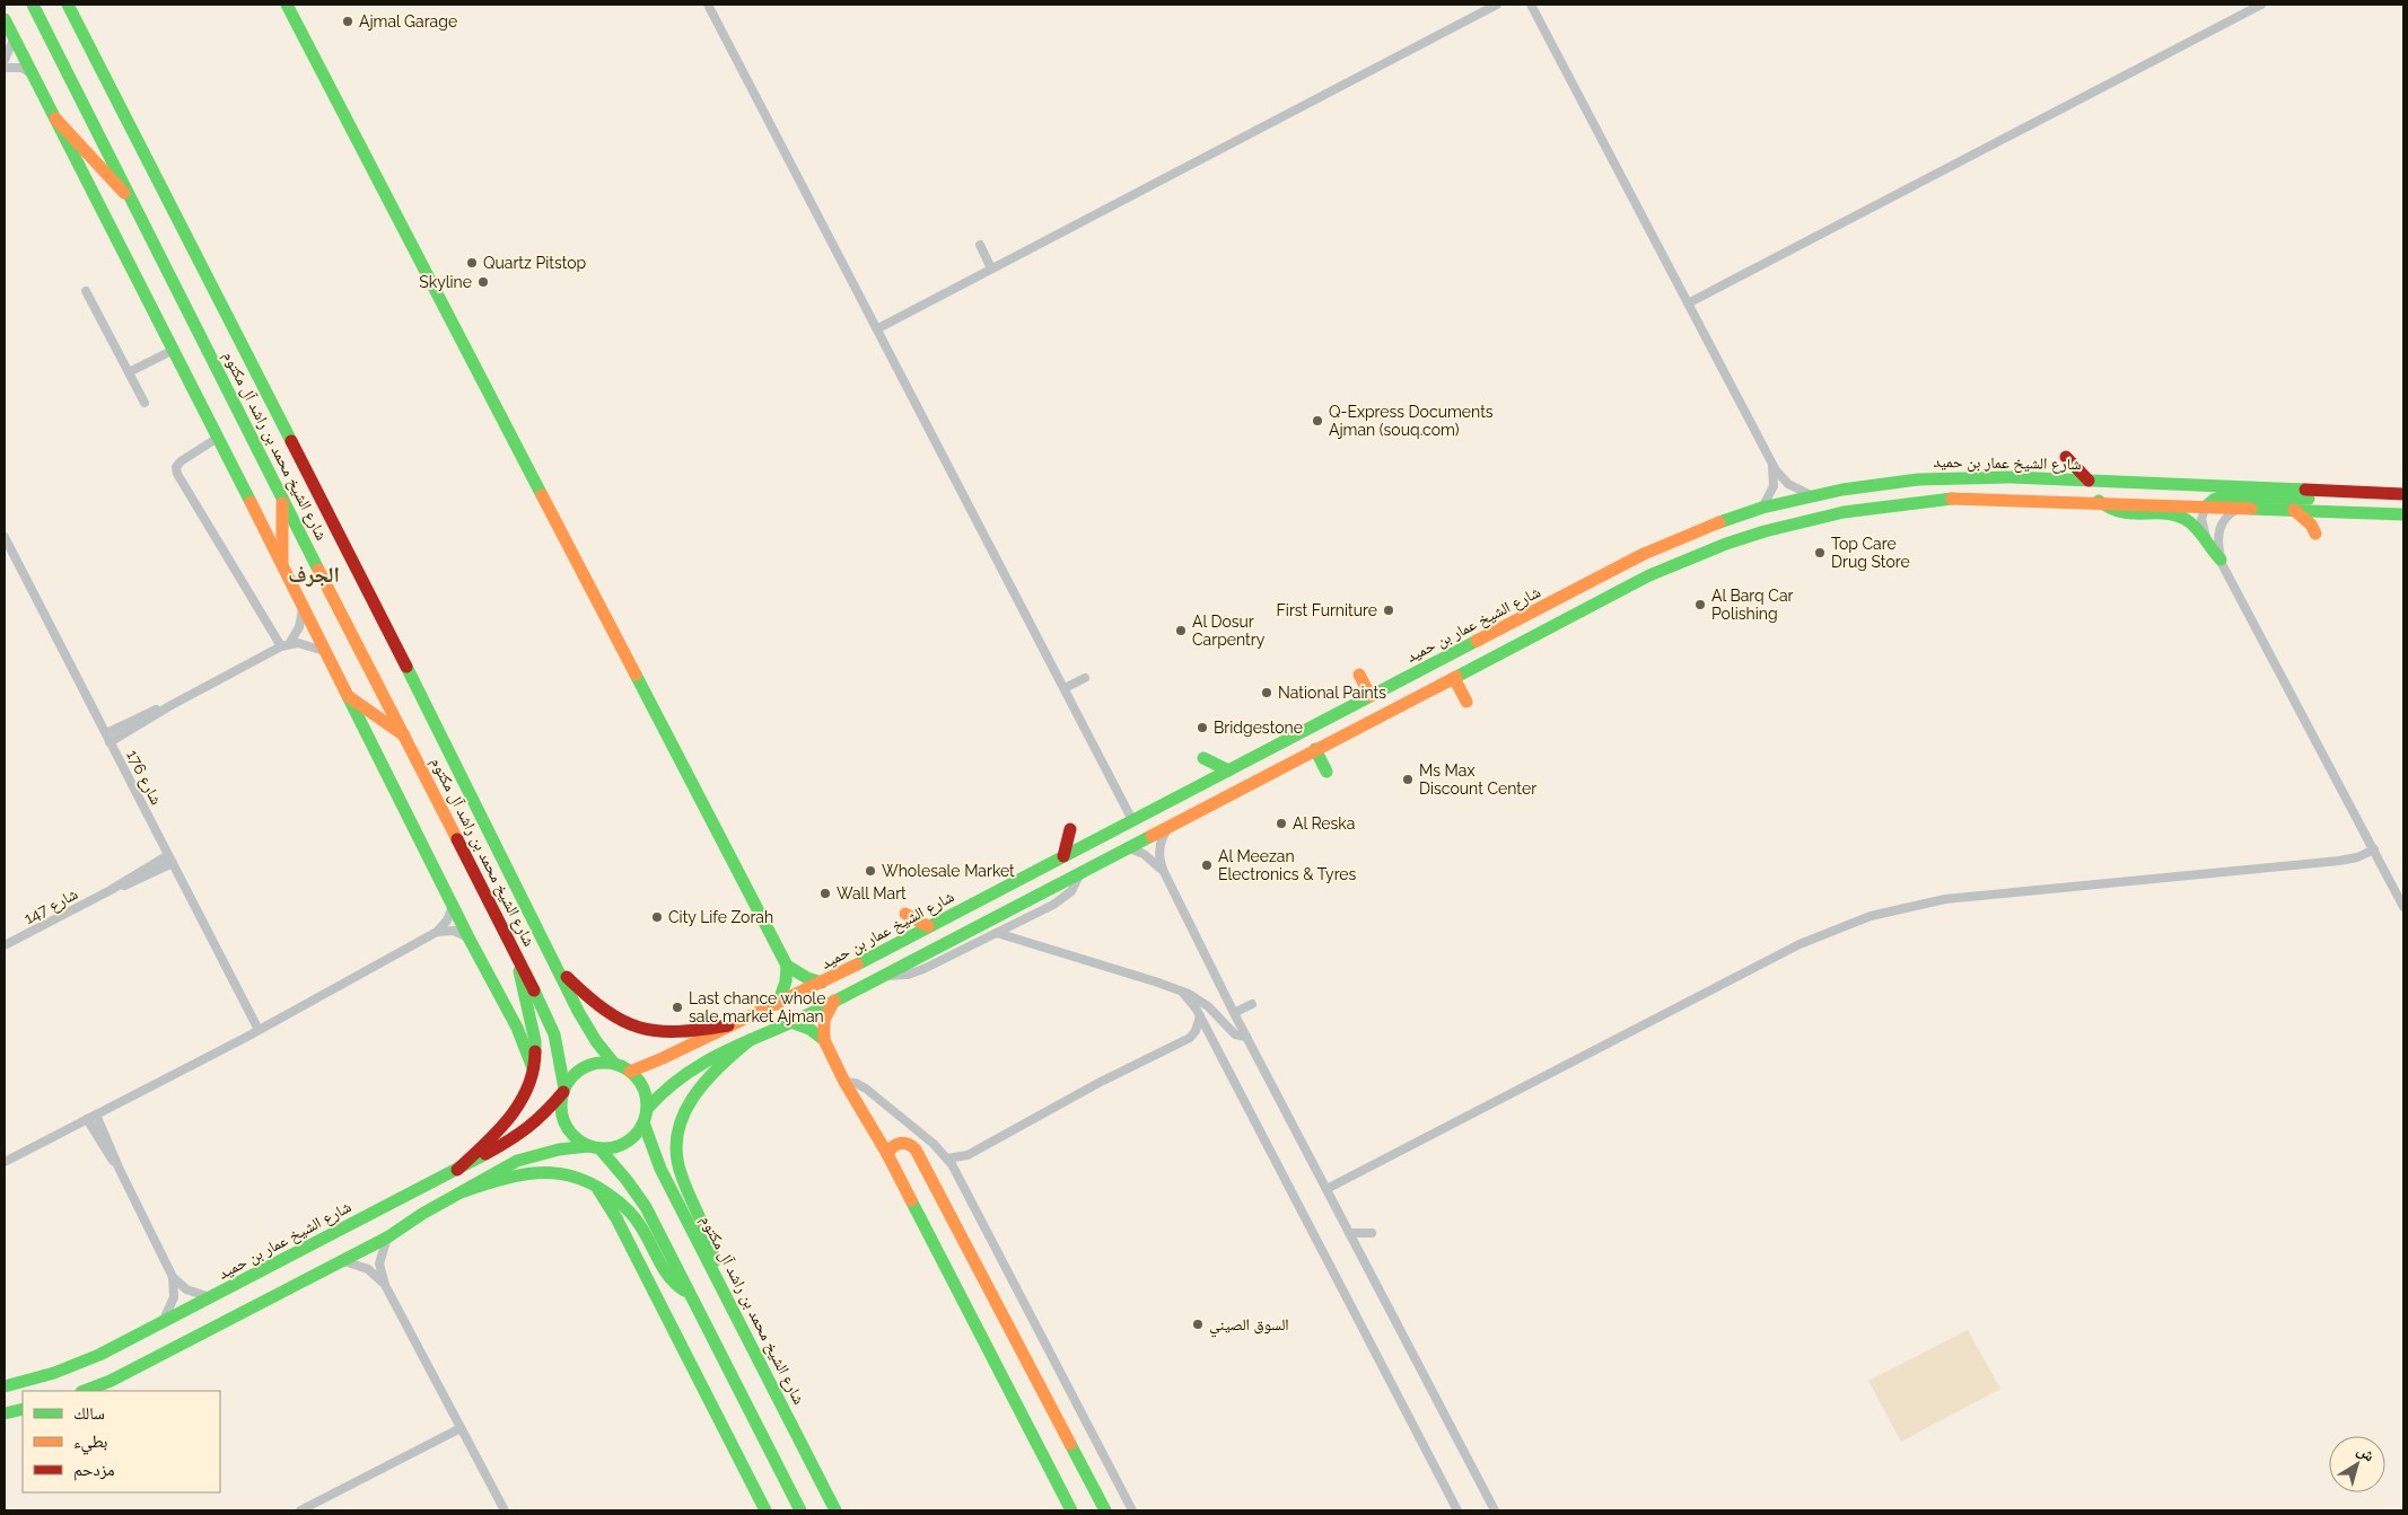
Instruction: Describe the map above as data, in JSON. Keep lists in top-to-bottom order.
{
  "streets": {
    "main road": ["شارع الشيخ محمد بن راشد آل مكتوم", "شارع الشيخ عمار بن حميد"],
    "street": ["شارع 176", "شارع 147"]
  },
  "crossings": [
    ["شارع الشيخ محمد بن راشد آل مكتوم", "شارع الشيخ عمار بن حميد"],
    ["شارع 176", "شارع 147"]
  ],
  "districts": ["الجرف"],
  "places": [
    "Ajmal Garage",
    "Quartz Pitstop",
    "Skyline",
    "Q-Express Documents Ajman (souq.com)",
    "Top Care Drug Store",
    "Al Barq Car Polishing",
    "First Furniture",
    "Al Dosur Carpentry",
    "National Paints",
    "Bridgestone",
    "Ms Max Discount Center",
    "Al Reska",
    "Al Meezan Electronics & Tyres",
    "Wholesale Market",
    "Wall Mart",
    "City Life Zorah",
    "Last chance whole sale market Ajman",
    "السوق الصيني"
  ],
  "legend": ["سالك", "بطيء", "مزدحم"],
  "north": "top right"
}
